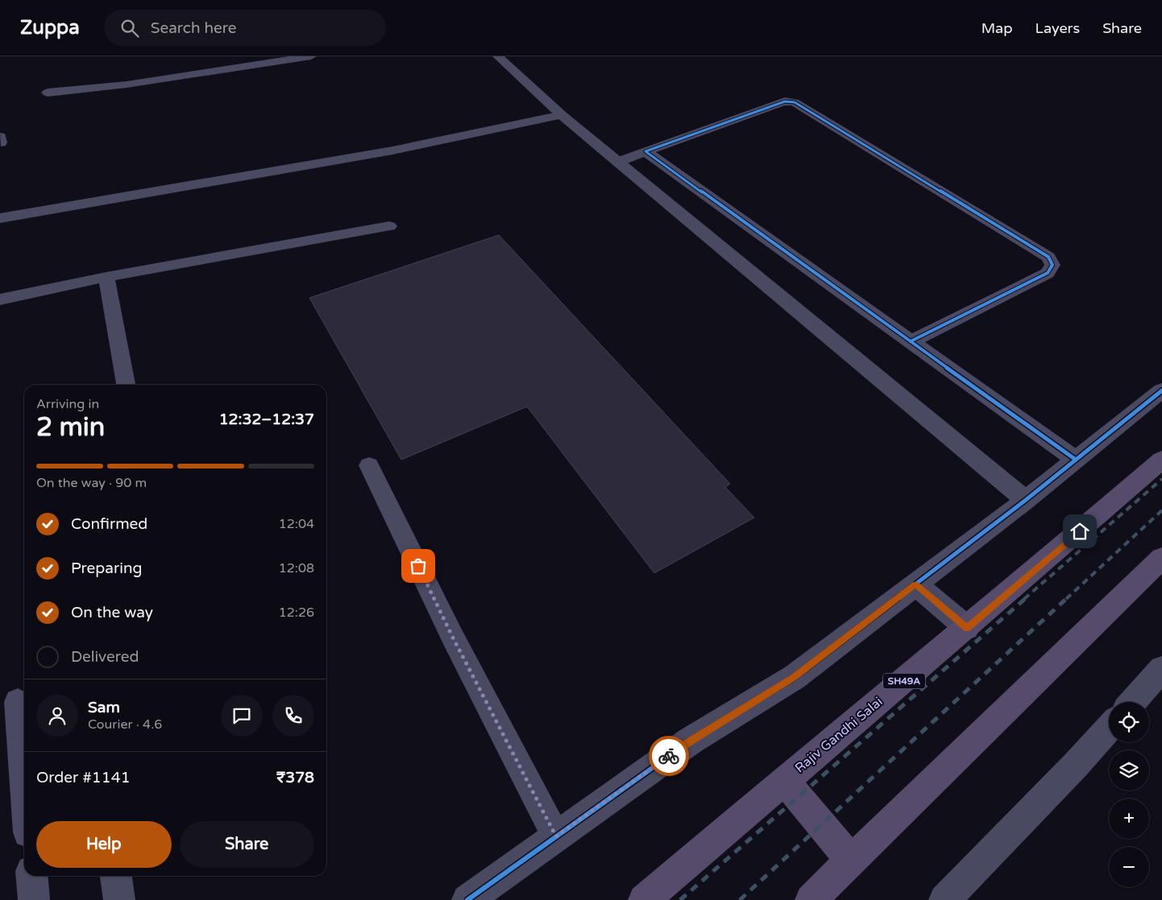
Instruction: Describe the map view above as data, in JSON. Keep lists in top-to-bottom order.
{
  "streets": {
    "main road": ["SH49A", "Rajiv Gandhi Salai"]
  },
  "page": {
    "header": "Zuppa",
    "search": "Search here",
    "nav": ["Map", "Layers", "Share"],
    "heading": ["2 min", "Arriving in", "12:32–12:37"],
    "panel": [
      "Sam",
      "Courier · 4.6",
      "Order #1141",
      "₹378"
    ],
    "bar": "On the way · 90 m",
    "list": [
      ["Confirmed", "12:04"],
      ["Preparing", "12:08"],
      ["On the way", "12:26"],
      "Delivered"
    ],
    "map_buttons": ["+", "−"],
    "buttons": ["Help", "Share"]
  }
}
